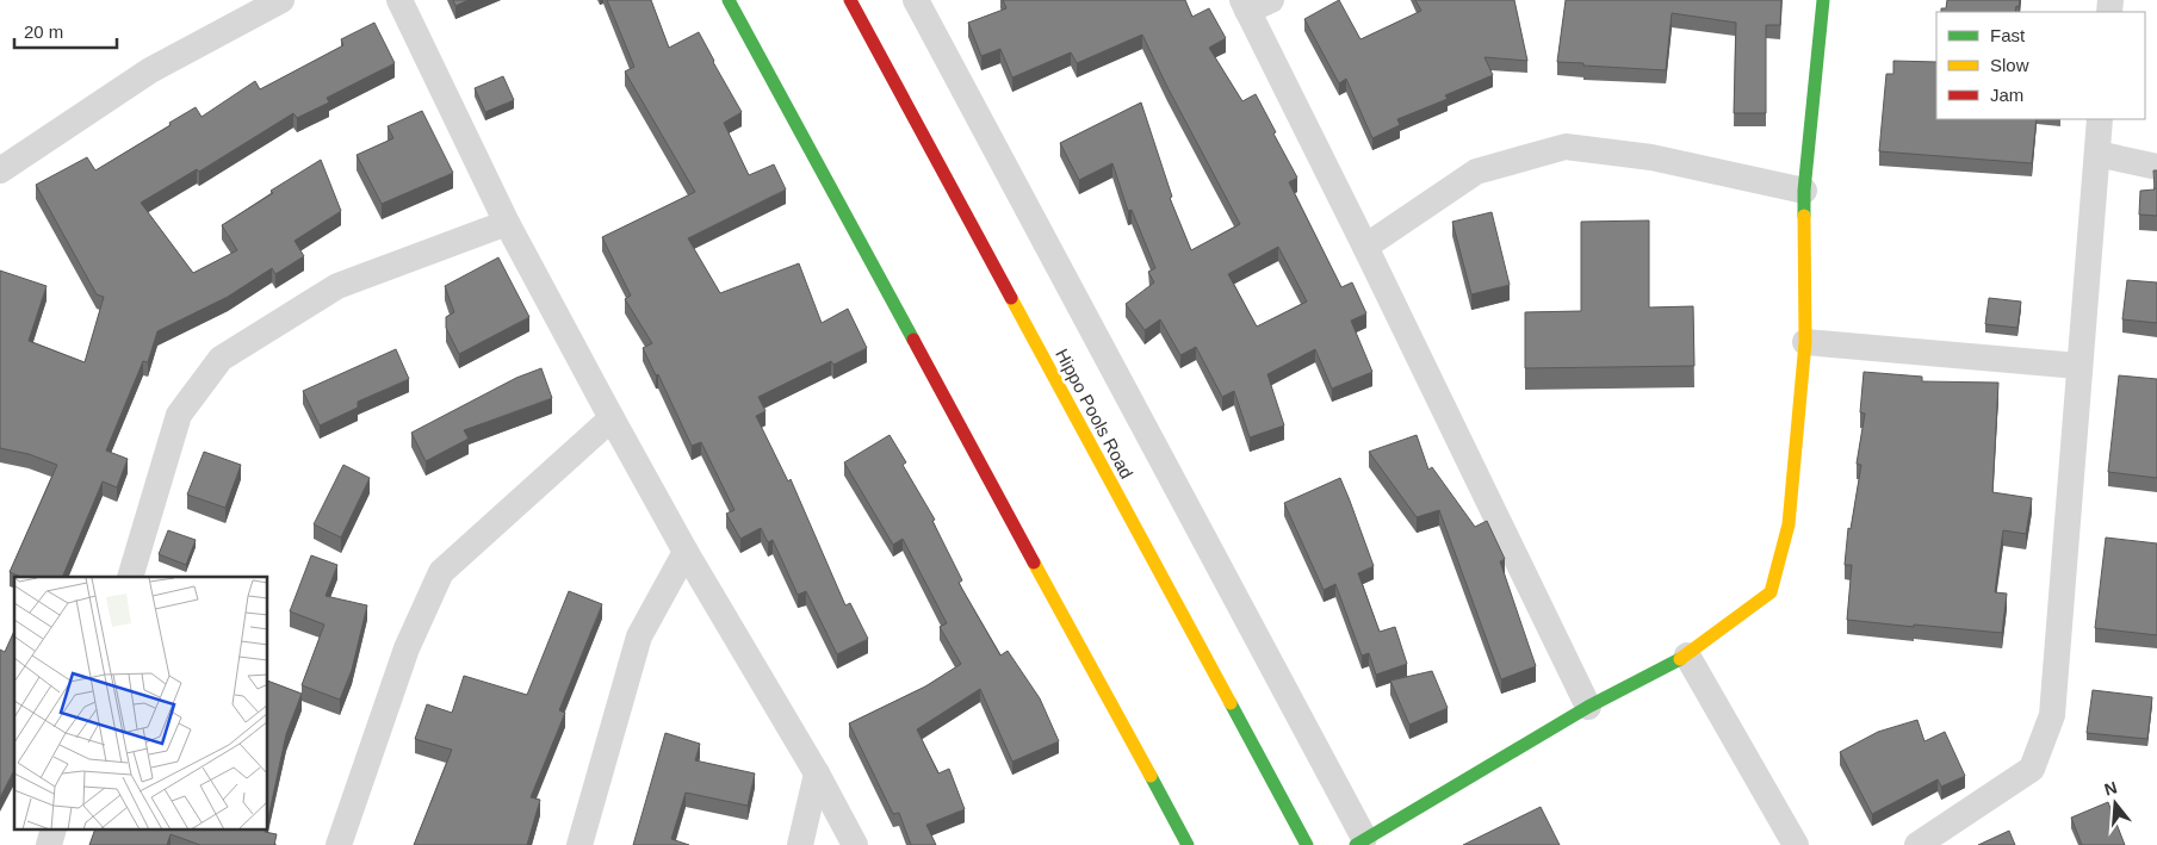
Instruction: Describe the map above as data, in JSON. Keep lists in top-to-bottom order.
{
  "streets": {
    "street": ["Hippo Pools Road"]
  },
  "legend": ["Fast", "Slow", "Jam"],
  "scale_bar": "20 m",
  "north": "top"
}
